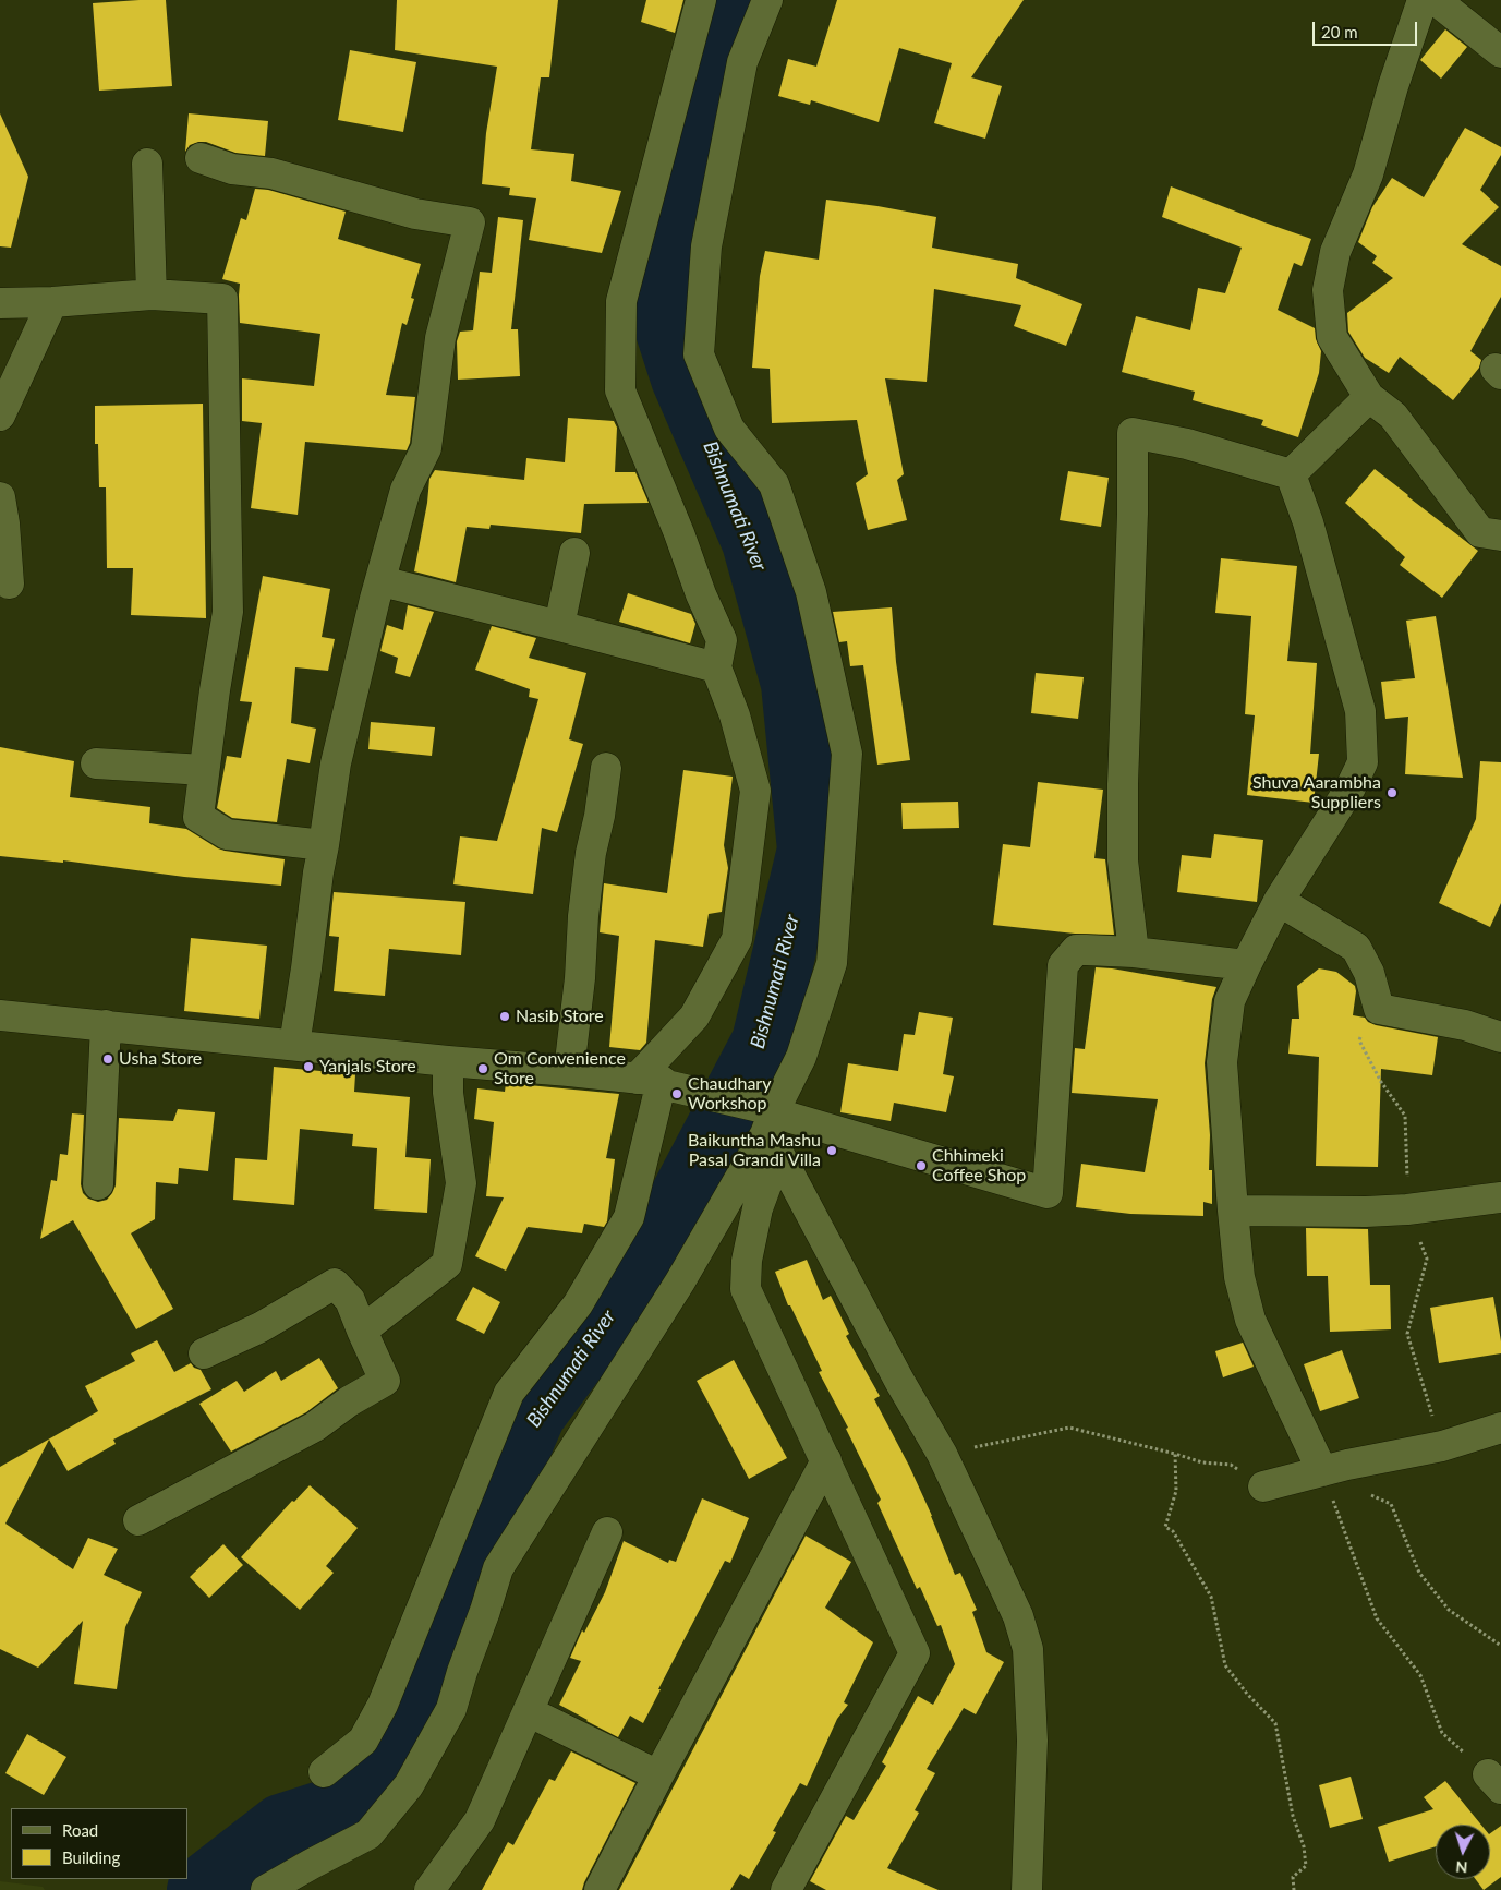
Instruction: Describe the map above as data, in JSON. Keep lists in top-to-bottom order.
{
  "water": ["Bishnumati River"],
  "places": [
    "Shuva Aarambha Suppliers",
    "Nasib Store",
    "Usha Store",
    "Yanjals Store",
    "Om Convenience Store",
    "Chaudhary Workshop",
    "Baikuntha Mashu Pasal Grandi Villa",
    "Chhimeki Coffee Shop"
  ],
  "legend": ["Road", "Building"],
  "scale_bar": "20 m",
  "north": "bottom"
}
